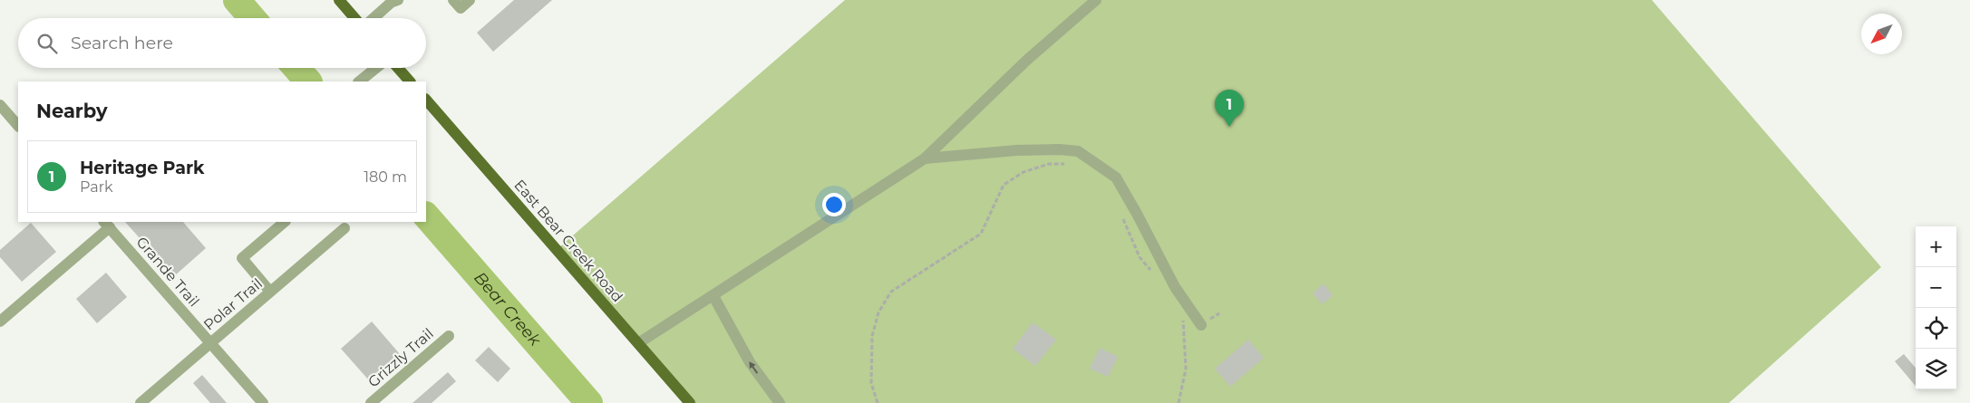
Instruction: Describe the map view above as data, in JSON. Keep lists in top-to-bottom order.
{
  "streets": {
    "main road": ["East Bear Creek Road"],
    "street": ["Grande Trail", "Polar Trail", "Grizzly Trail"]
  },
  "crossings": [
    ["Grande Trail", "Polar Trail"]
  ],
  "water": ["Bear Creek"],
  "north": "bottom left",
  "page": {
    "search": "Search here",
    "heading": "Nearby",
    "pins": "1",
    "list": [
      {
        "mark": "1",
        "name": "Heritage Park",
        "note": "Park",
        "value": "180 m"
      }
    ],
    "map_buttons": ["+", "−"]
  }
}
